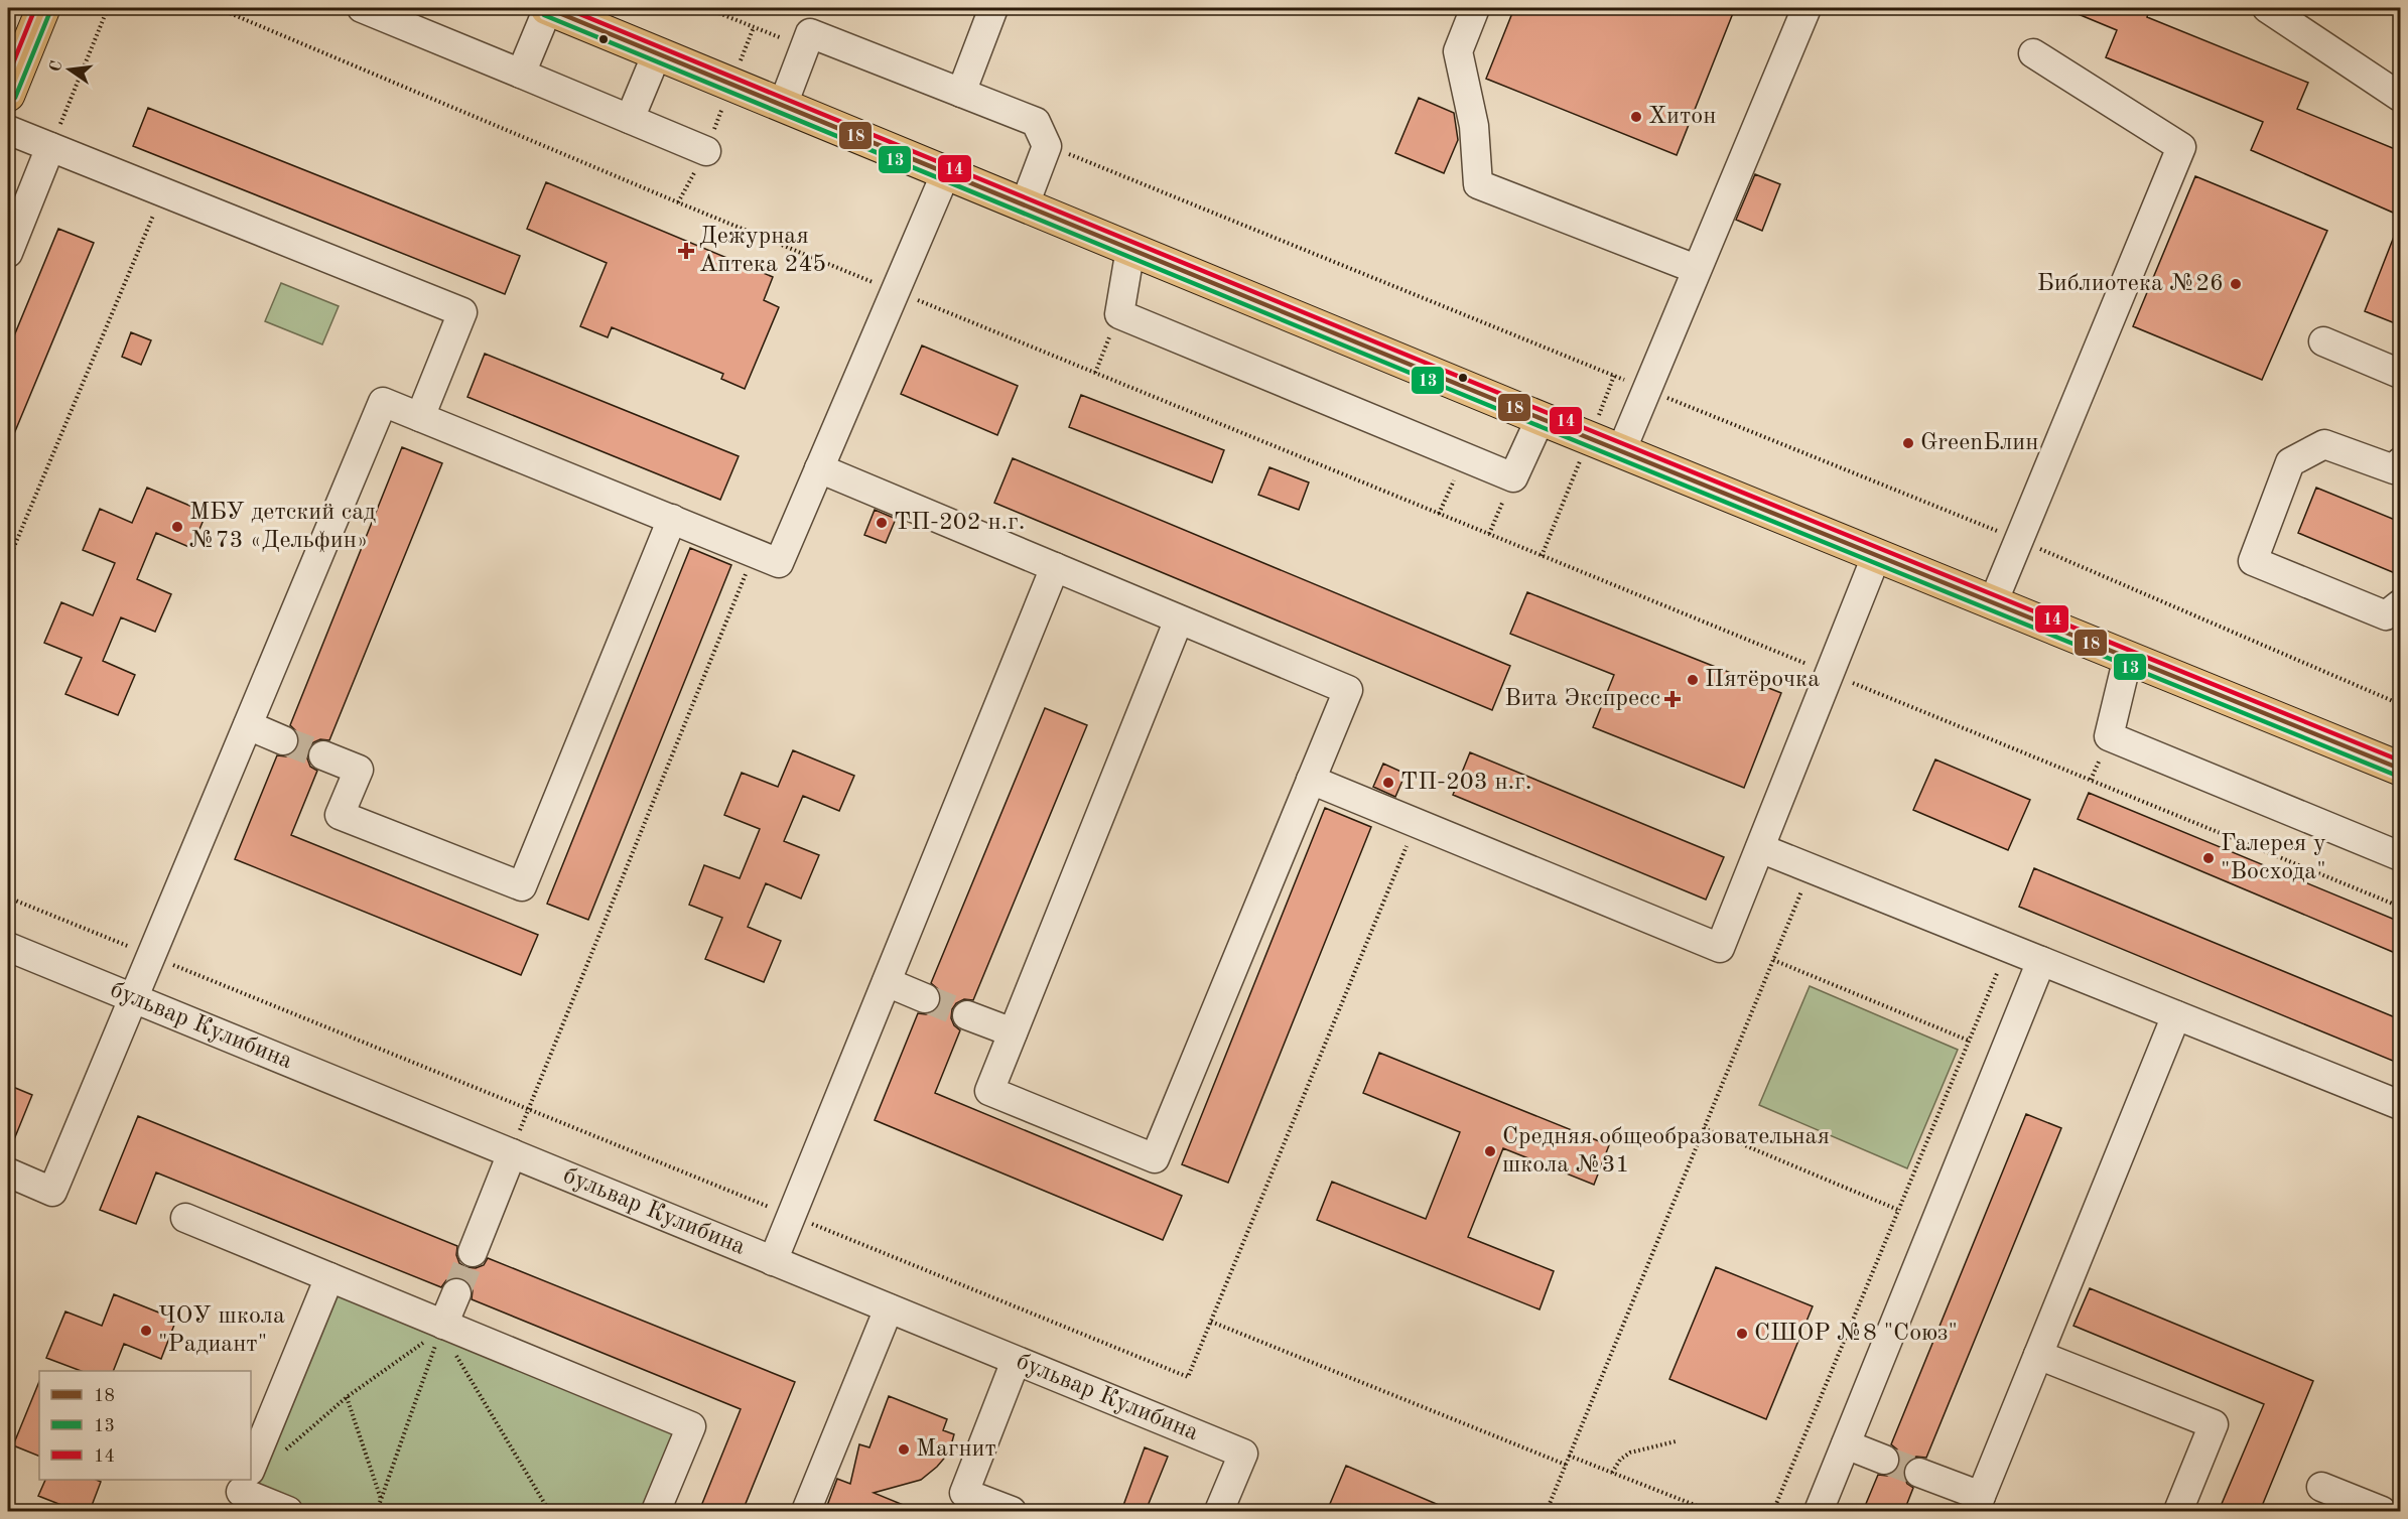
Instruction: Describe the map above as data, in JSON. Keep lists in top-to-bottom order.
{
  "streets": {
    "street": ["бульвар Кулибина"]
  },
  "places": {
    "other": [
      "Хитон",
      "Библиотека №26",
      "GreenБлин",
      "ТП-202 н.г.",
      "МБУ детский сад №73 «Дельфин»",
      "Пятёрочка",
      "ТП-203 н.г.",
      "Галерея у \"Восхода\"",
      "Средняя общеобразовательная школа №31",
      "ЧОУ школа \"Радиант\"",
      "СШОР №8 \"Союз\"",
      "Магнит"
    ],
    "health": ["Дежурная Аптека 245", "Вита Экспресс"]
  },
  "lines": ["transit line 18", "transit line 14", "transit line 13"],
  "legend": ["18", "13", "14"],
  "north": "left"
}
